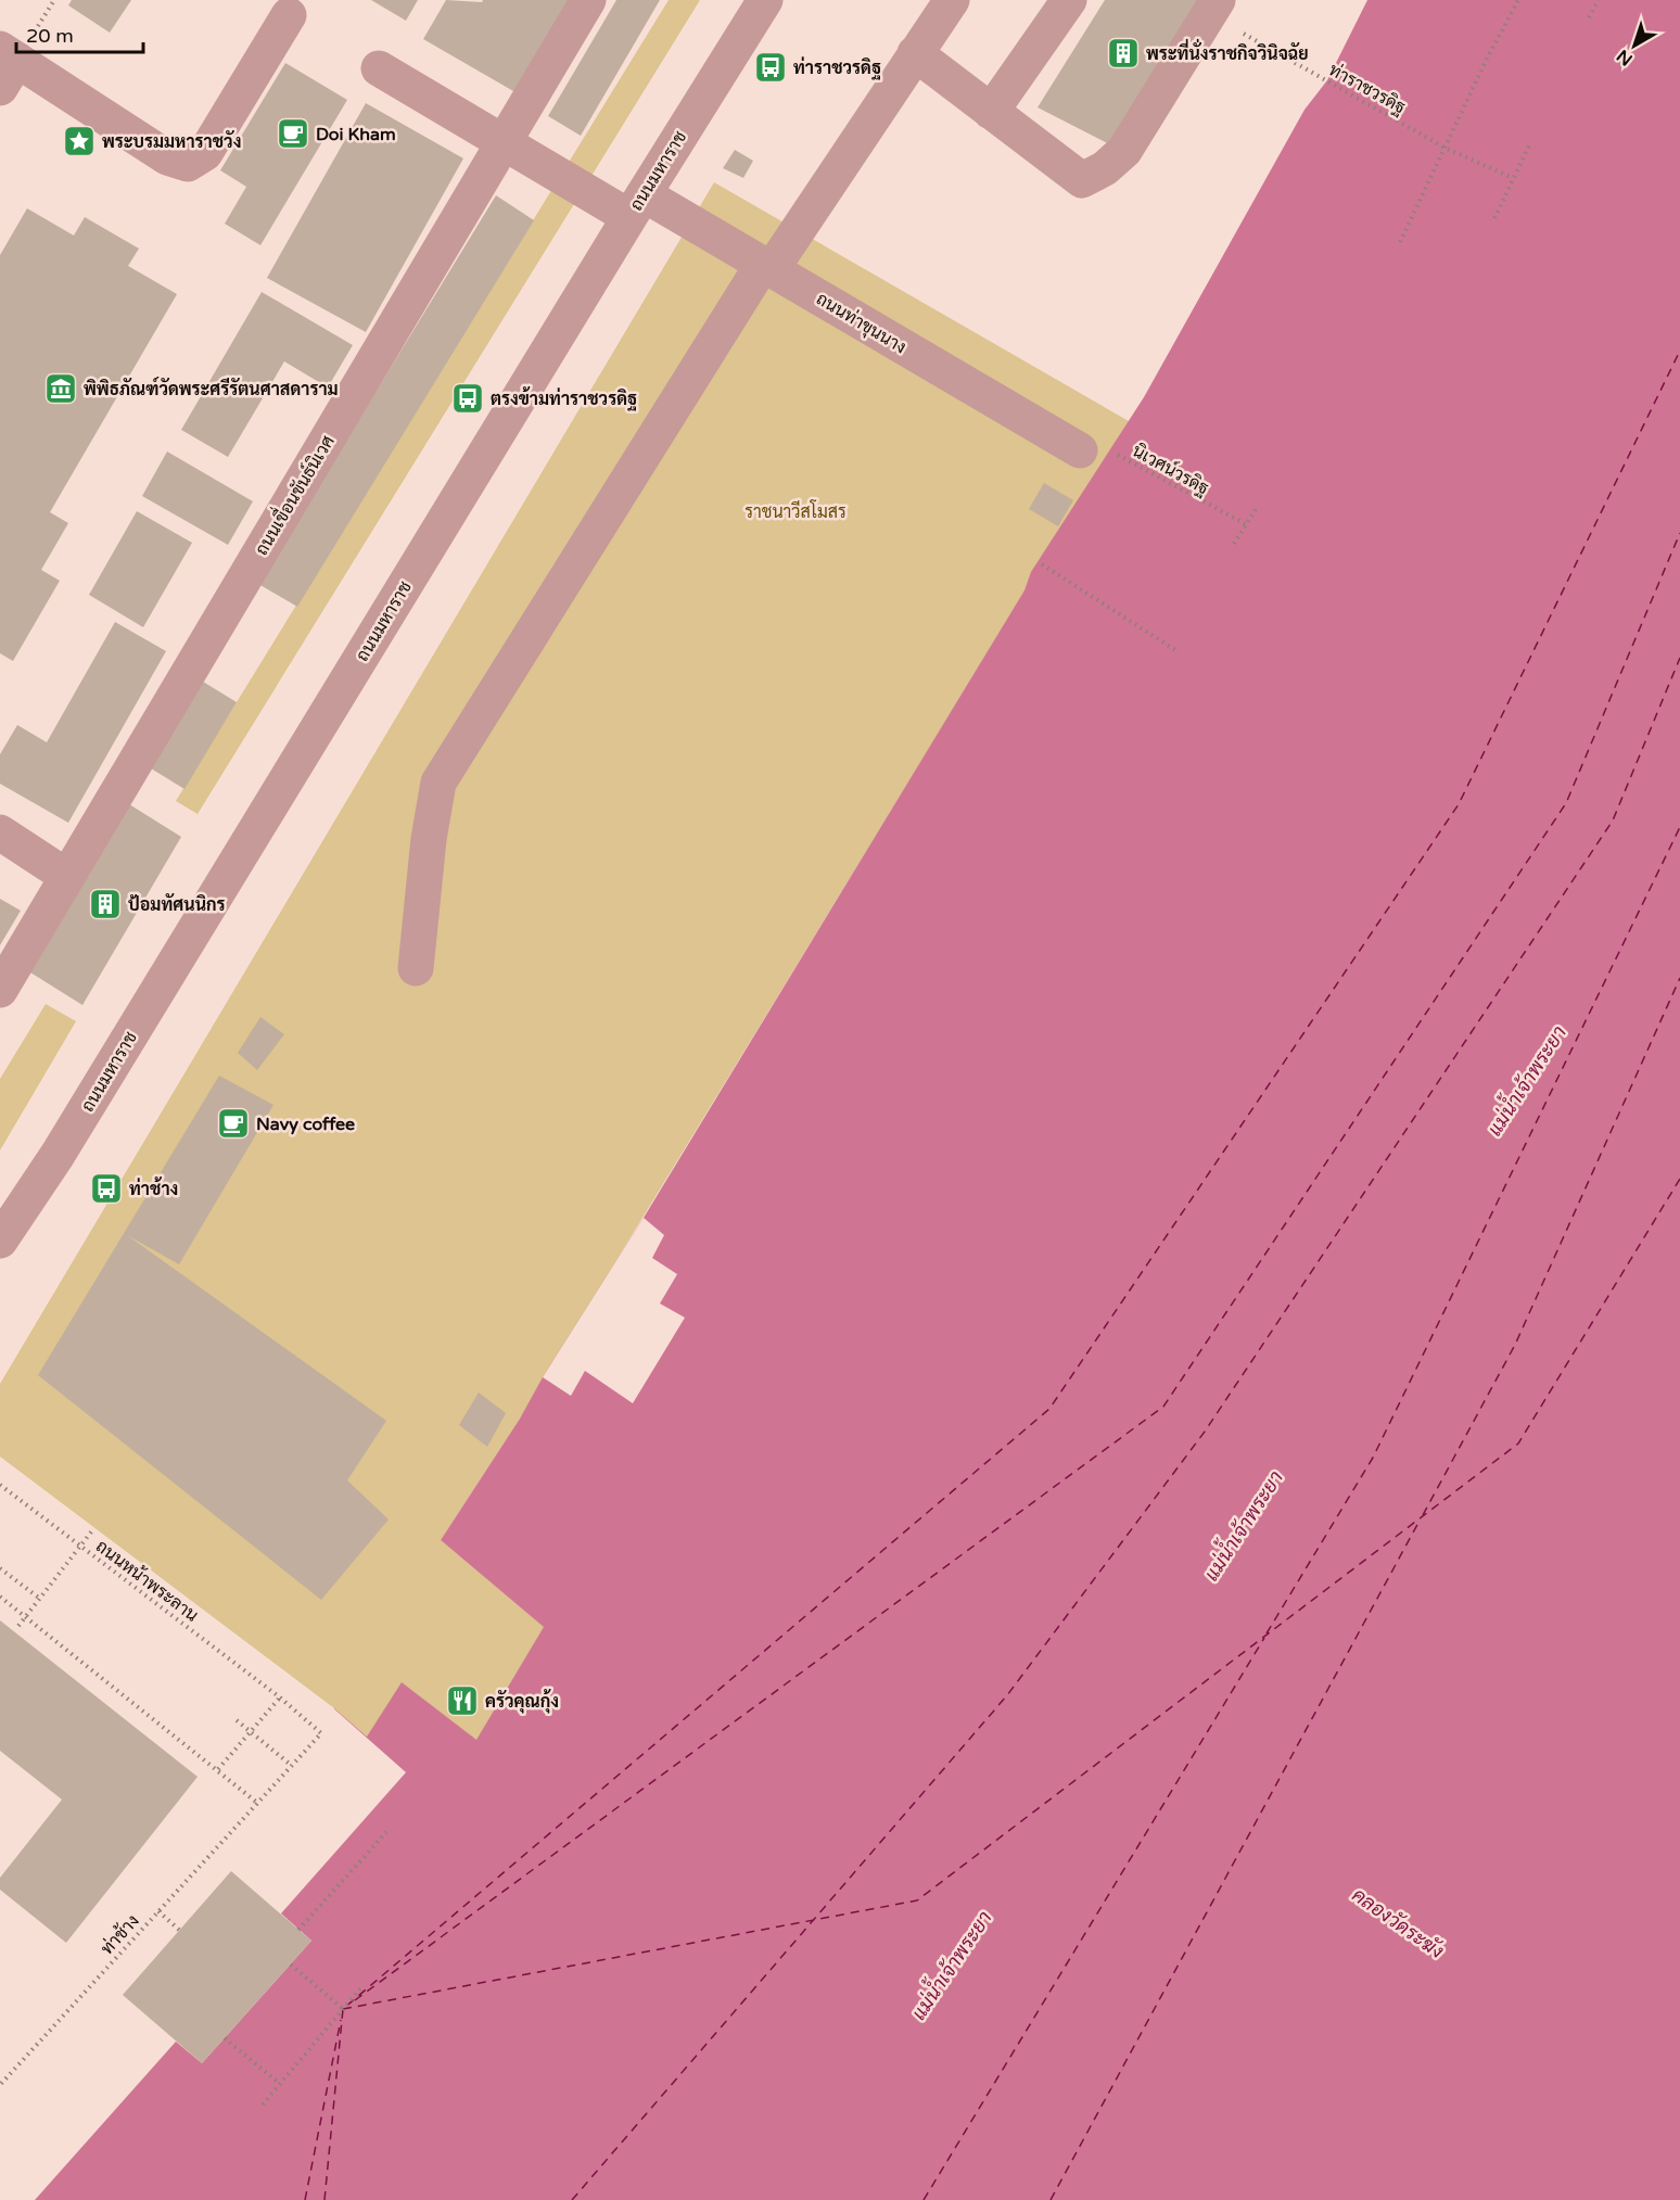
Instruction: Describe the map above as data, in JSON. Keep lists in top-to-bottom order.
{
  "streets": {
    "street": ["ถนนมหาราช", "ถนนท่าขุนนาง", "ถนนเขื่อนขันธ์นิเวศ"],
    "path": [
      "ท่าราชวรดิฐ",
      "นิเวศน์วรดิฐ",
      "ถนนหน้าพระลาน",
      "ท่าช้าง"
    ]
  },
  "crossings": [
    ["ถนนมหาราช", "ถนนท่าขุนนาง"],
    ["ถนนท่าขุนนาง", "นิเวศน์วรดิฐ"],
    ["ถนนท่าขุนนาง", "ถนนเขื่อนขันธ์นิเวศ"],
    ["ถนนหน้าพระลาน", "ท่าช้าง"]
  ],
  "water": ["แม่น้ำเจ้าพระยา", "คลองวัดระฆัง"],
  "parks": ["ราชนาวีสโมสร"],
  "places": {
    "building": ["พระที่นั่งราชกิจวินิจฉัย", "ป้อมทัศนนิกร"],
    "bus stop": ["ท่าราชวรดิฐ", "ตรงข้ามท่าราชวรดิฐ", "ท่าช้าง"],
    "cafe": ["Doi Kham", "Navy coffee"],
    "place": ["พระบรมมหาราชวัง"],
    "museum": ["พิพิธภัณฑ์วัดพระศรีรัตนศาสดาราม"],
    "restaurant": ["ครัวคุณกุ้ง"]
  },
  "scale_bar": "20 m",
  "north": "bottom left"
}
